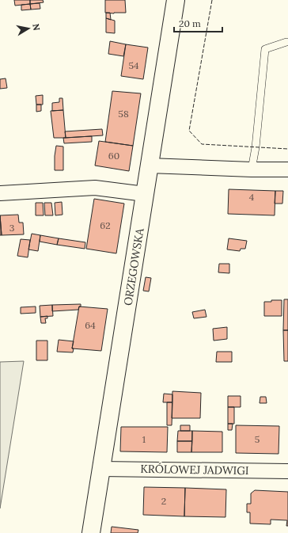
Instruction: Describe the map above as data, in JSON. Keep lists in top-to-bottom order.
{
  "streets": {
    "street": ["ORZEGOWSKA", "KRÓLOWEJ JADWIGI"]
  },
  "crossings": [
    ["ORZEGOWSKA", "KRÓLOWEJ JADWIGI"]
  ],
  "house_numbers": [
    "54",
    "58",
    "60",
    "4",
    "62",
    "3",
    "64",
    "1",
    "5",
    "2"
  ],
  "scale_bar": "20 m",
  "north": "right"
}
